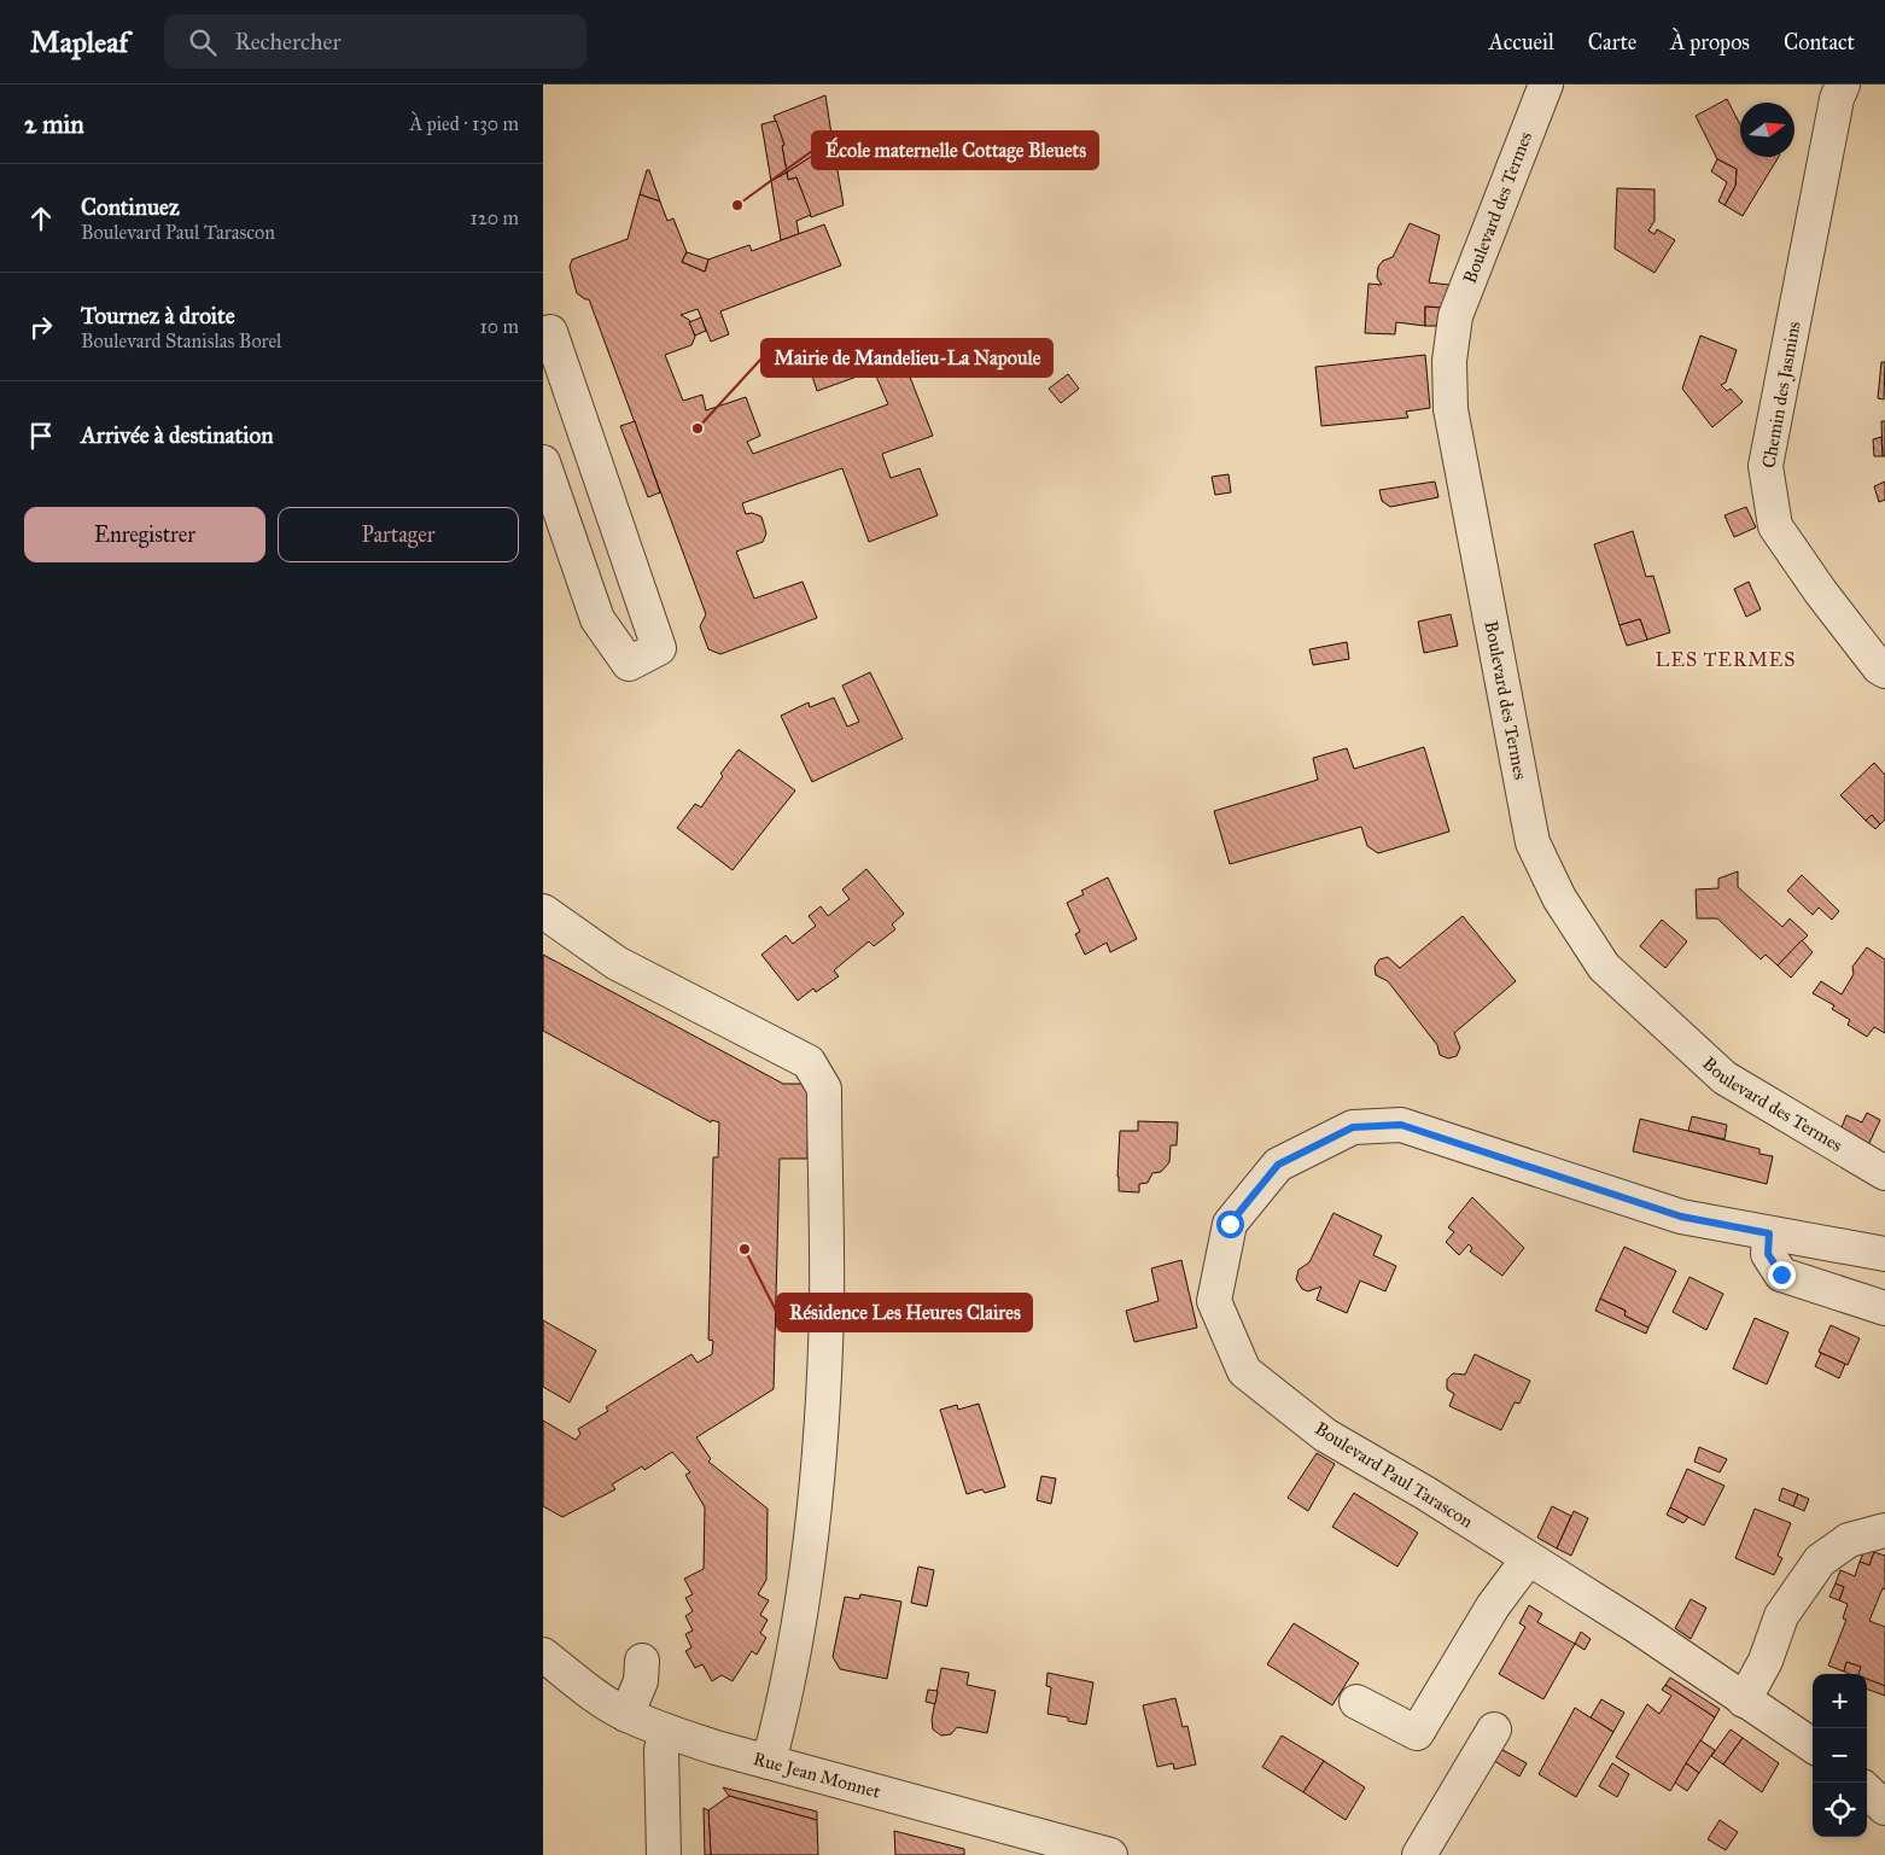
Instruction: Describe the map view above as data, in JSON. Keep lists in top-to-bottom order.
{
  "streets": {
    "street": [
      "Boulevard des Termes",
      "Chemin des Jasmins",
      "Boulevard Paul Tarascon",
      "Rue Jean Monnet"
    ]
  },
  "districts": ["LES TERMES"],
  "places": ["École maternelle Cottage Bleuets", "Mairie de Mandelieu-La Napoule", "Résidence Les Heures Claires"],
  "north": "right",
  "page": {
    "header": "Mapleaf",
    "search": "Rechercher",
    "nav": [
      "Accueil",
      "Carte",
      "À propos",
      "Contact"
    ],
    "heading": ["2 min", "À pied · 130 m"],
    "list": [
      ["Continuez", "Boulevard Paul Tarascon", "120 m"],
      ["Tournez à droite", "Boulevard Stanislas Borel", "10 m"],
      "Arrivée à destination"
    ],
    "buttons": ["Enregistrer", "Partager"],
    "map_buttons": ["+", "−"]
  }
}
